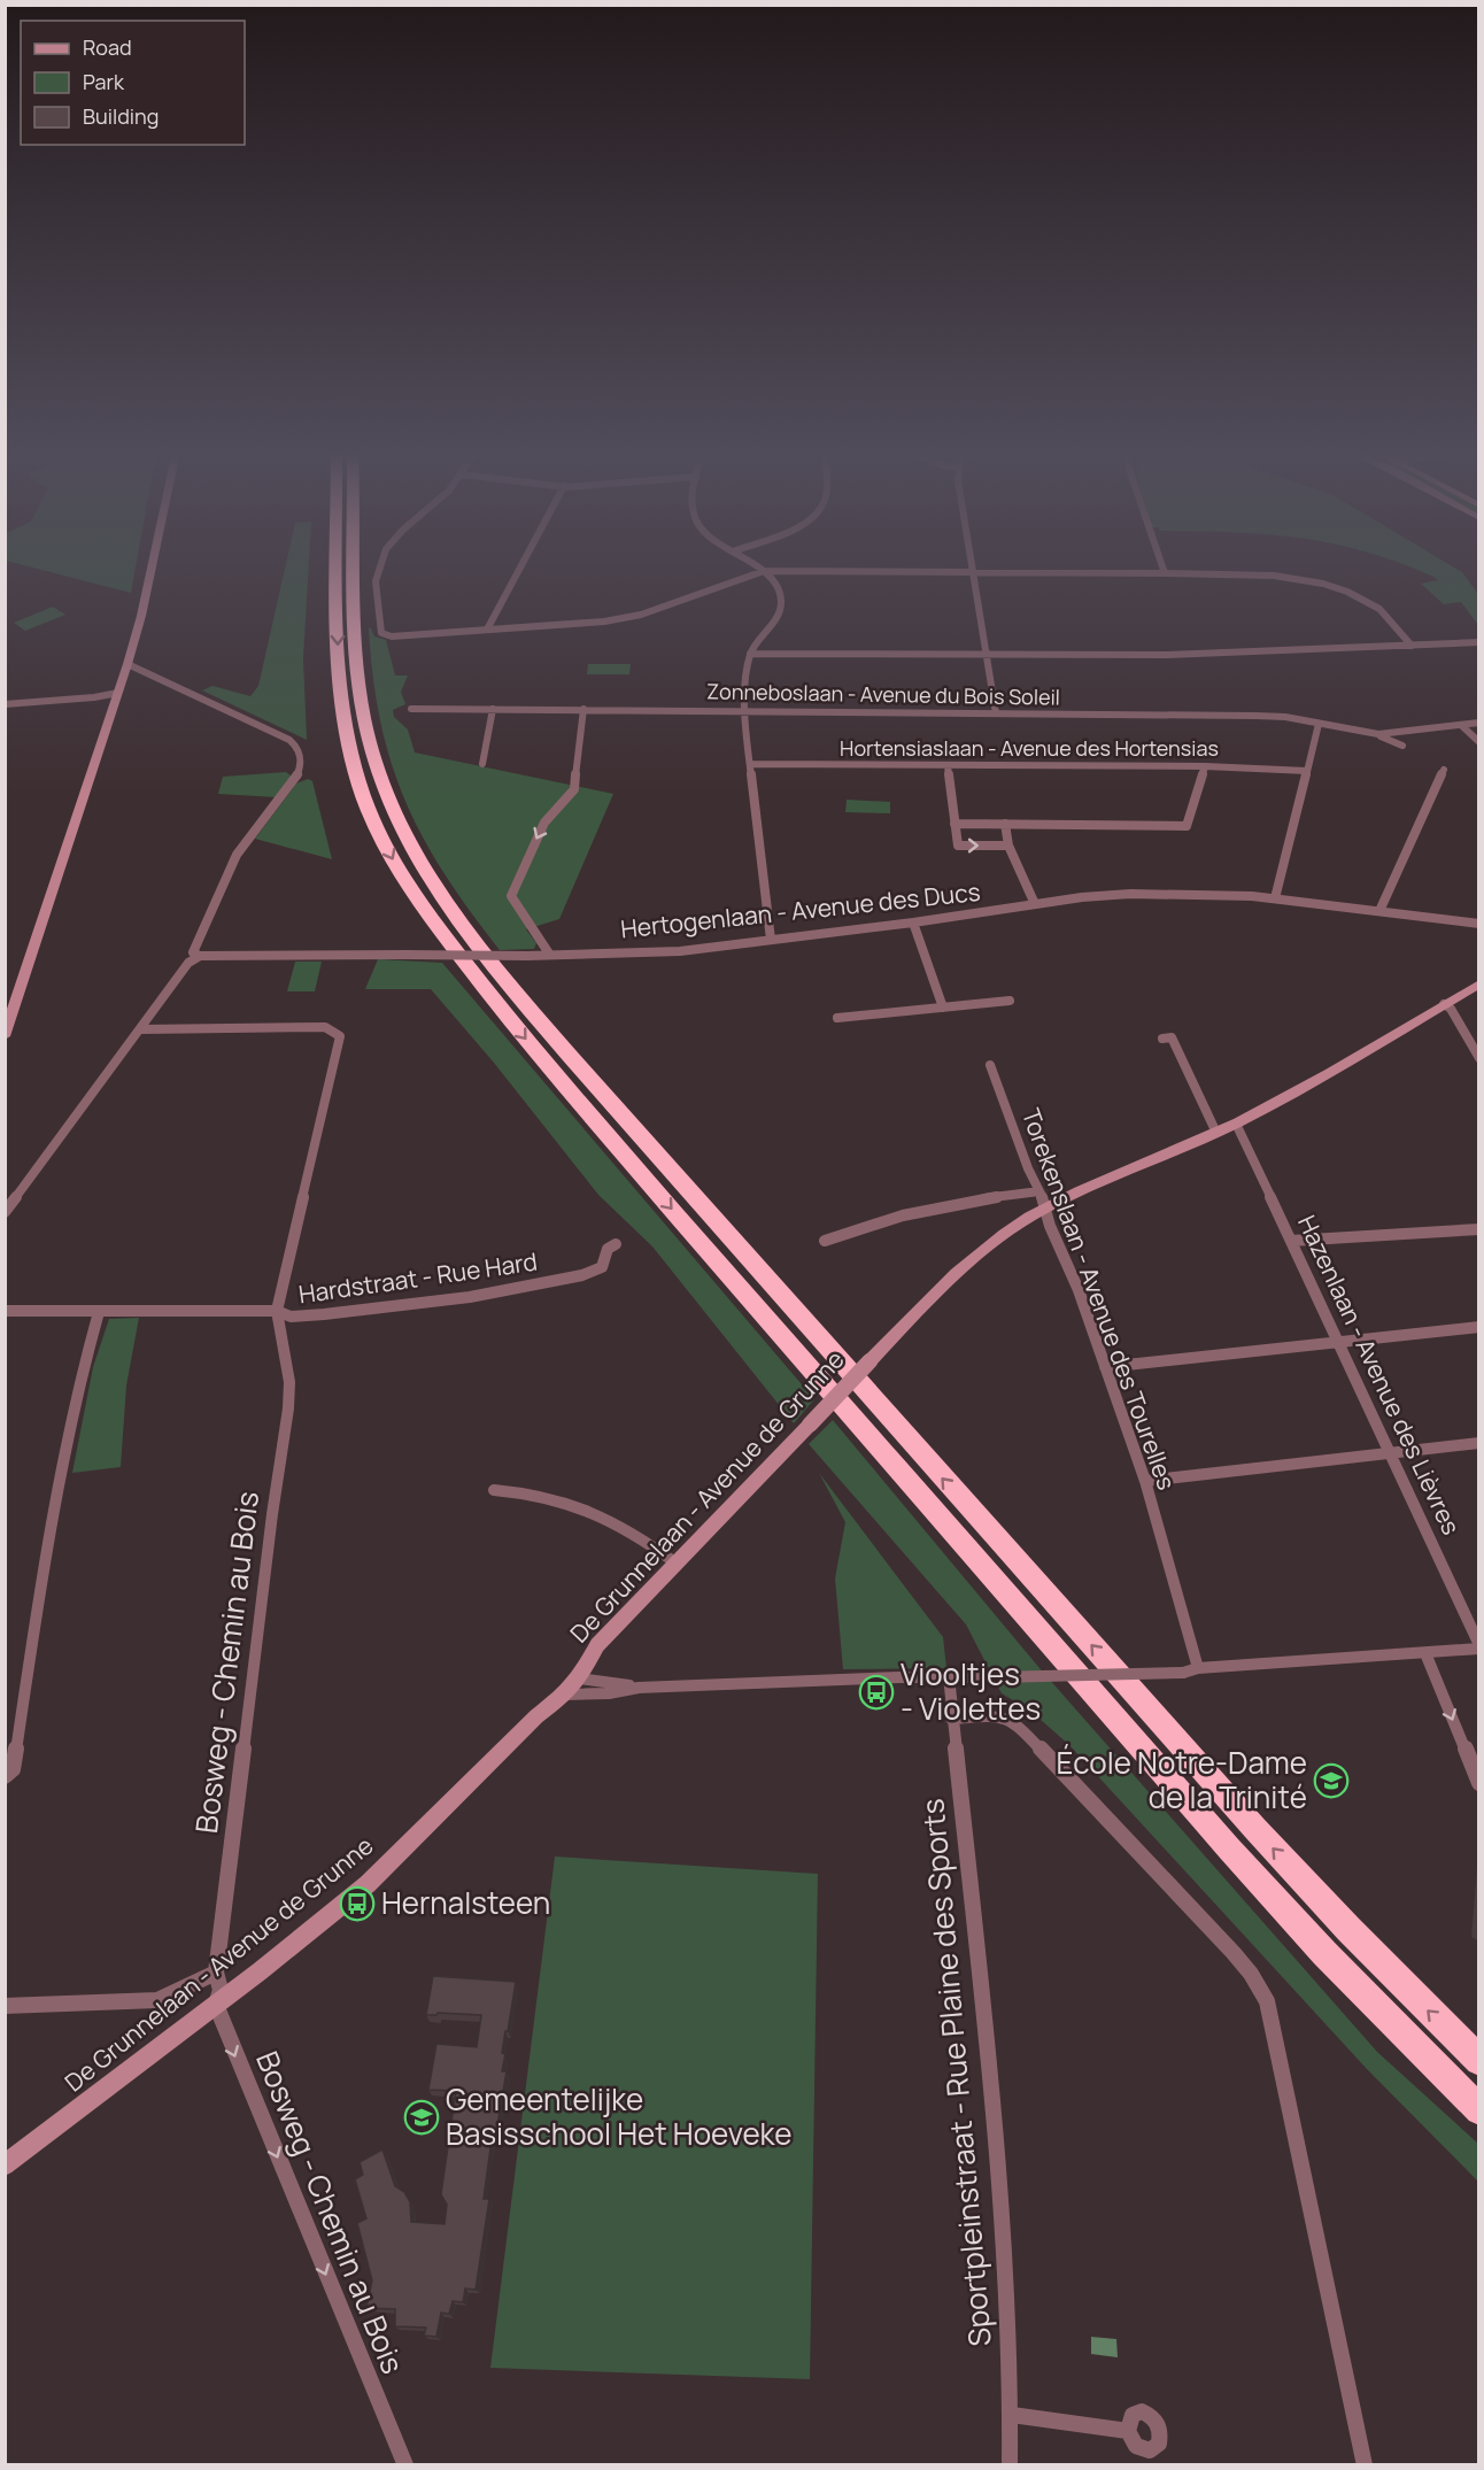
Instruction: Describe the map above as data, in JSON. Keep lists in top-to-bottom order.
{
  "streets": {
    "street": [
      "Zonneboslaan - Avenue du Bois Soleil",
      "Hortensiaslaan - Avenue des Hortensias",
      "Hertogenlaan - Avenue des Ducs",
      "Hardstraat - Rue Hard",
      "Torekenslaan - Avenue des Tourelles",
      "Hazenlaan - Avenue des Lièvres",
      "De Grunnelaan - Avenue de Grunne",
      "Bosweg - Chemin au Bois",
      "Sportpleinstraat - Rue Plaine des Sports"
    ]
  },
  "crossings": [
    ["Hardstraat - Rue Hard", "Bosweg - Chemin au Bois"],
    ["Torekenslaan - Avenue des Tourelles", "De Grunnelaan - Avenue de Grunne"],
    ["Hazenlaan - Avenue des Lièvres", "De Grunnelaan - Avenue de Grunne"],
    ["De Grunnelaan - Avenue de Grunne", "Bosweg - Chemin au Bois"]
  ],
  "places": {
    "bus stop": ["Viooltjes - Violettes", "Hernalsteen"],
    "school or university": ["École Notre-Dame de la Trinité", "Gemeentelijke Basisschool Het Hoeveke"]
  },
  "legend": ["Road", "Park", "Building"]
}
